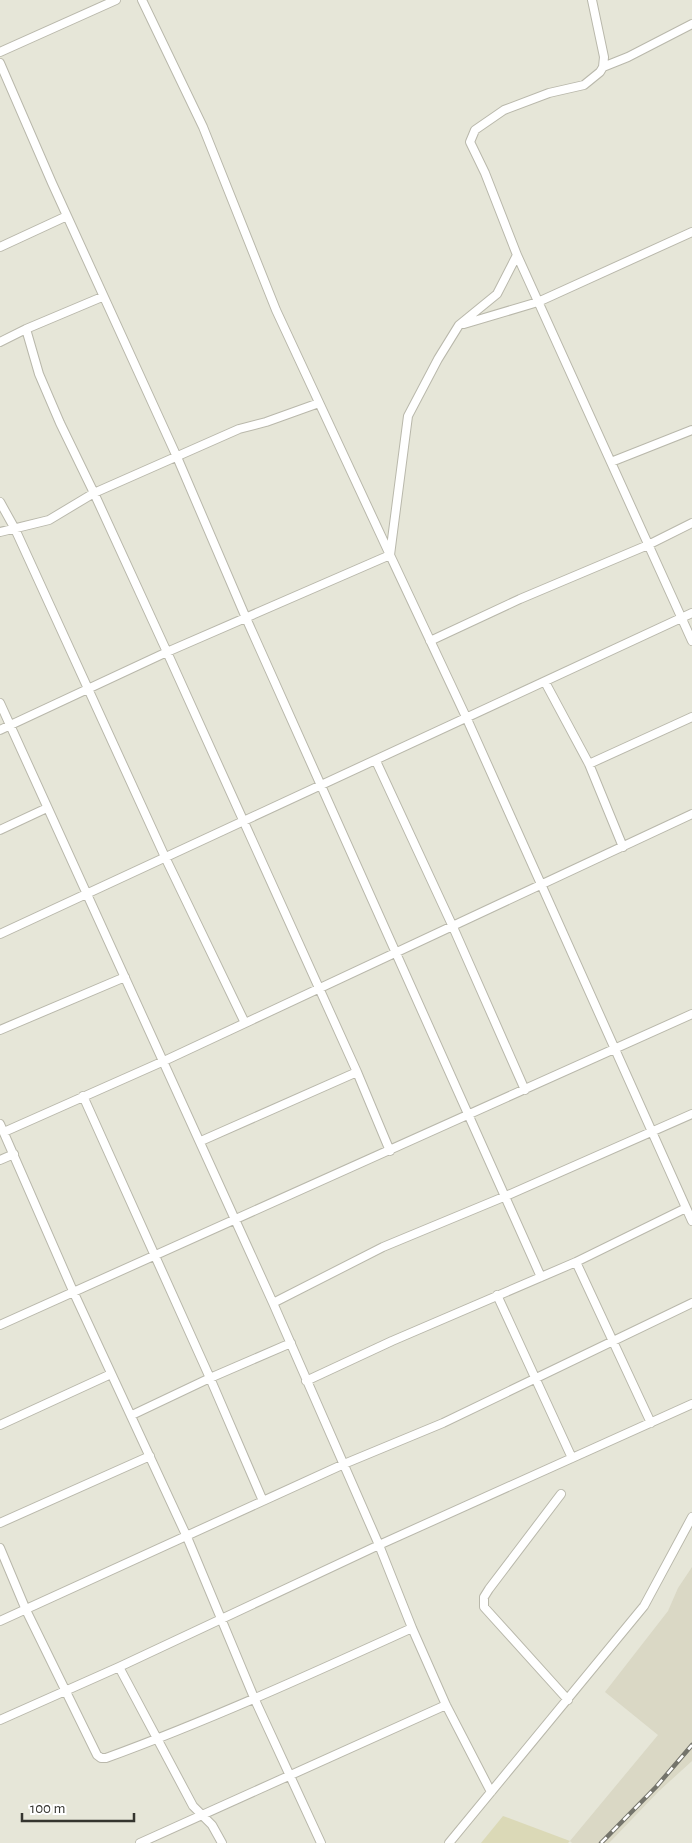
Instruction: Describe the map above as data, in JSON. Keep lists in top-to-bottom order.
{
  "scale_bar": "100 m"
}
